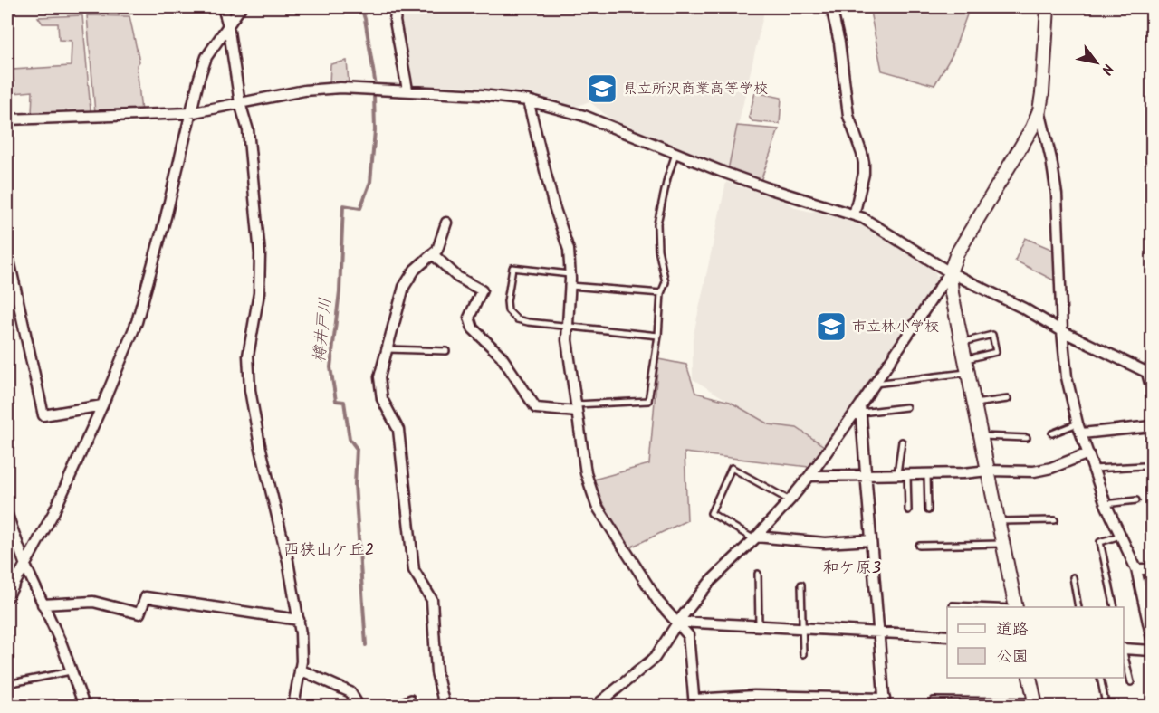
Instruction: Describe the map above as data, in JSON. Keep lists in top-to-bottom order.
{
  "districts": ["西狭山ケ丘2", "和ケ原3"],
  "water": ["樽井戸川"],
  "places": {
    "school or university": ["県立所沢商業高等学校", "市立林小学校"]
  },
  "legend": ["道路", "公園"],
  "north": "bottom right"
}
